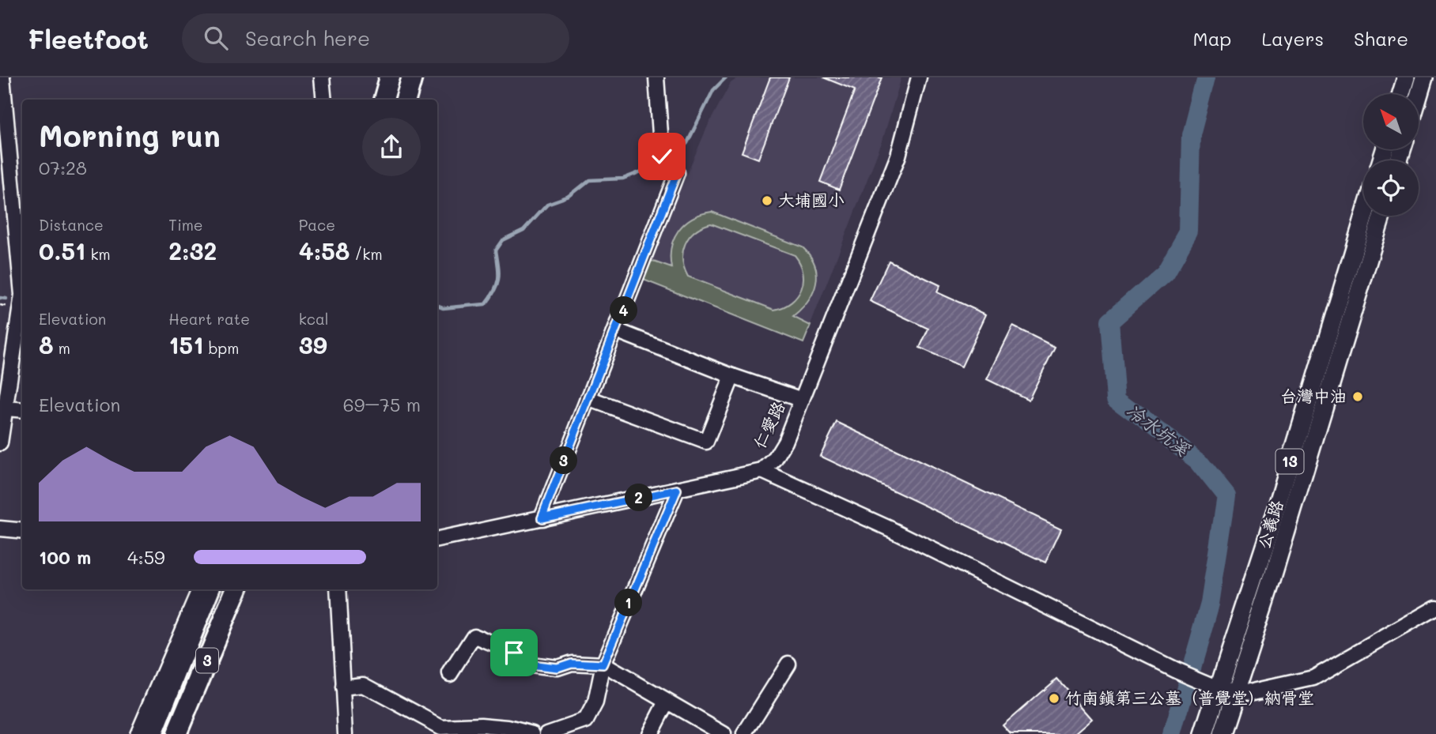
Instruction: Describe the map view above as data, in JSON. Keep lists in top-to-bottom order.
{
  "streets": {
    "highway": ["3"],
    "main road": ["13", "公義路"],
    "street": ["仁愛路"]
  },
  "water": ["冷水坑溪"],
  "places": ["大埔國小", "台灣中油", "竹南鎮第三公墓（普覺堂）納骨堂"],
  "north": "top left",
  "page": {
    "header": "Fleetfoot",
    "search": "Search here",
    "nav": ["Map", "Layers", "Share"],
    "heading": ["Morning run", "07:28"],
    "stats": [
      ["Distance", "0.51 km"],
      ["Time", "2:32"],
      ["Pace", "4:58 /km"],
      ["Elevation", "8 m"],
      ["Heart rate", "151 bpm"],
      ["kcal", "39"]
    ],
    "pins": [
      "4",
      "3",
      "2",
      "1"
    ],
    "chart": ["Elevation", "69–75 m"],
    "list": [
      {
        "name": "100 m",
        "note": "4:59"
      }
    ]
  }
}
